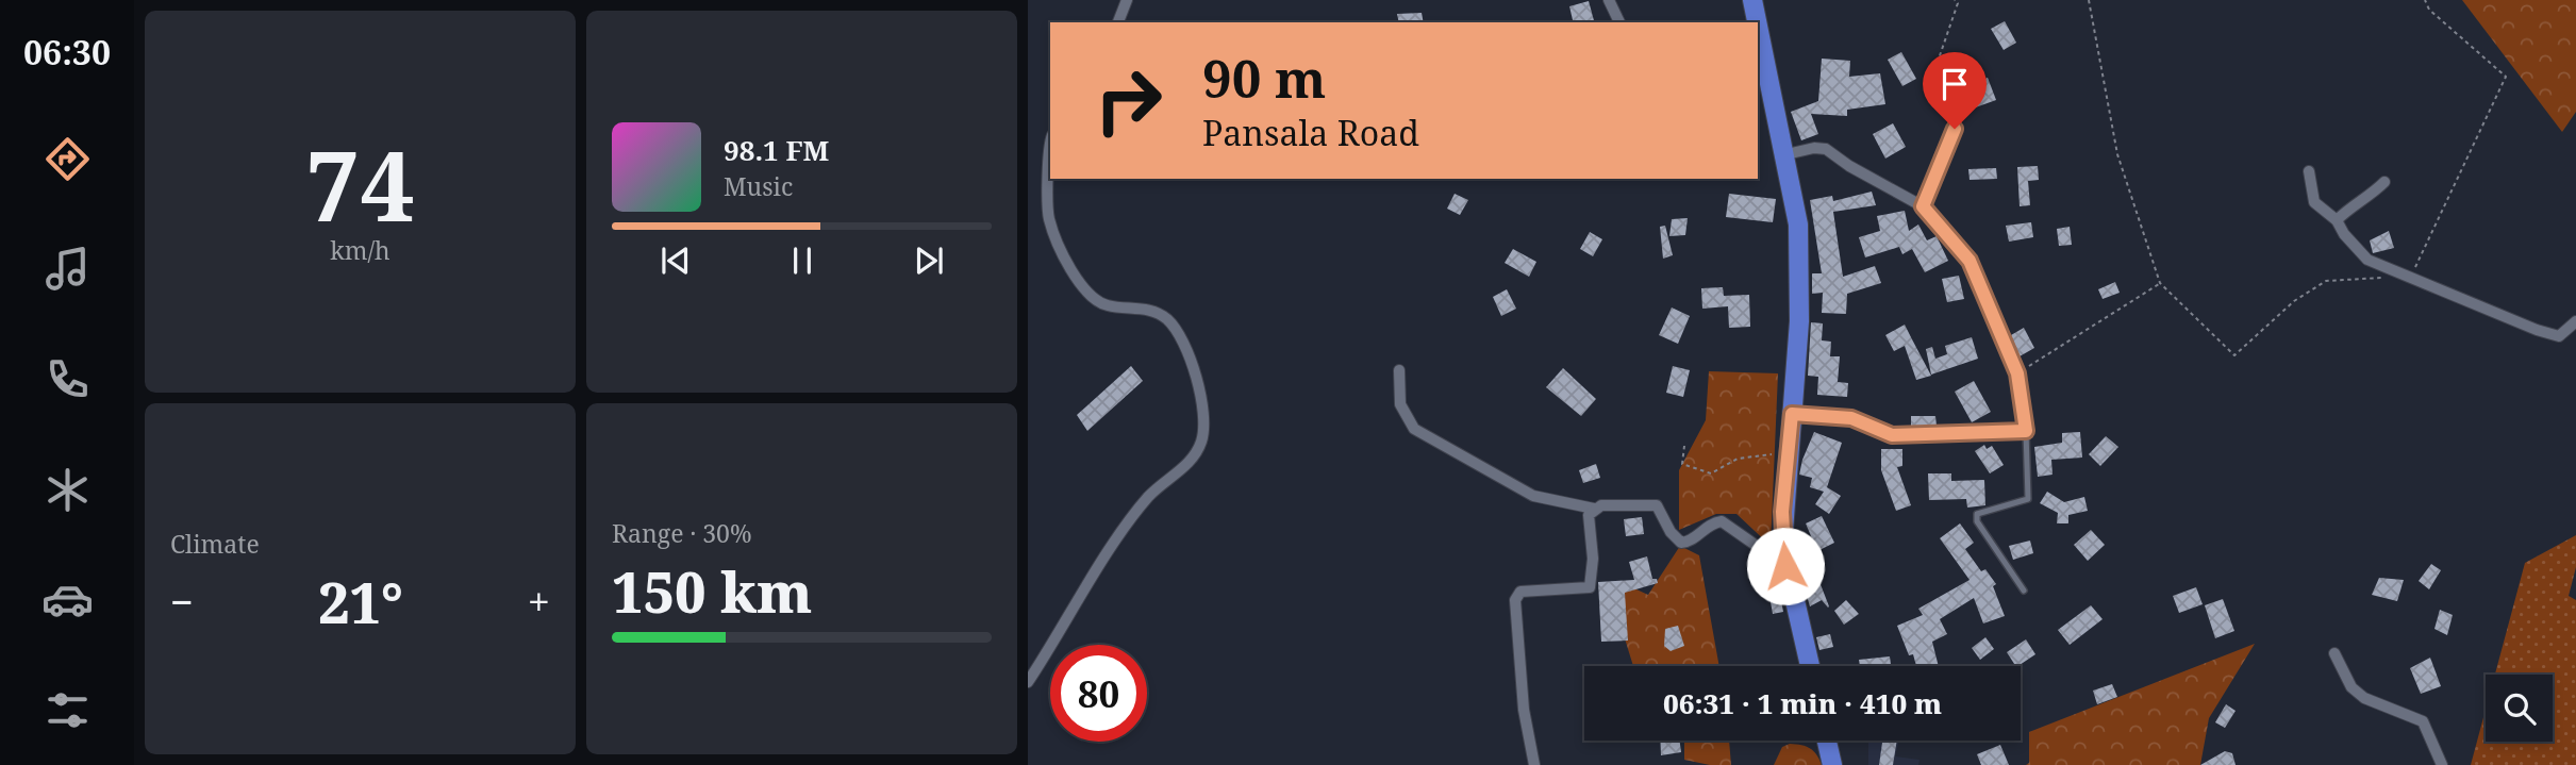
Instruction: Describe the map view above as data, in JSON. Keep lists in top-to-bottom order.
{
  "page": {
    "tabs": "06:30",
    "tile": [
      ["74", "km/h"],
      "Climate",
      ["Range · 30%", "150 km"]
    ],
    "turn": ["90 m", "Pansala Road"],
    "song": ["98.1 FM", "Music"],
    "heat": ["−", "21°", "+"],
    "limit": "80",
    "trip": "06:31 · 1 min · 410 m"
  }
}
